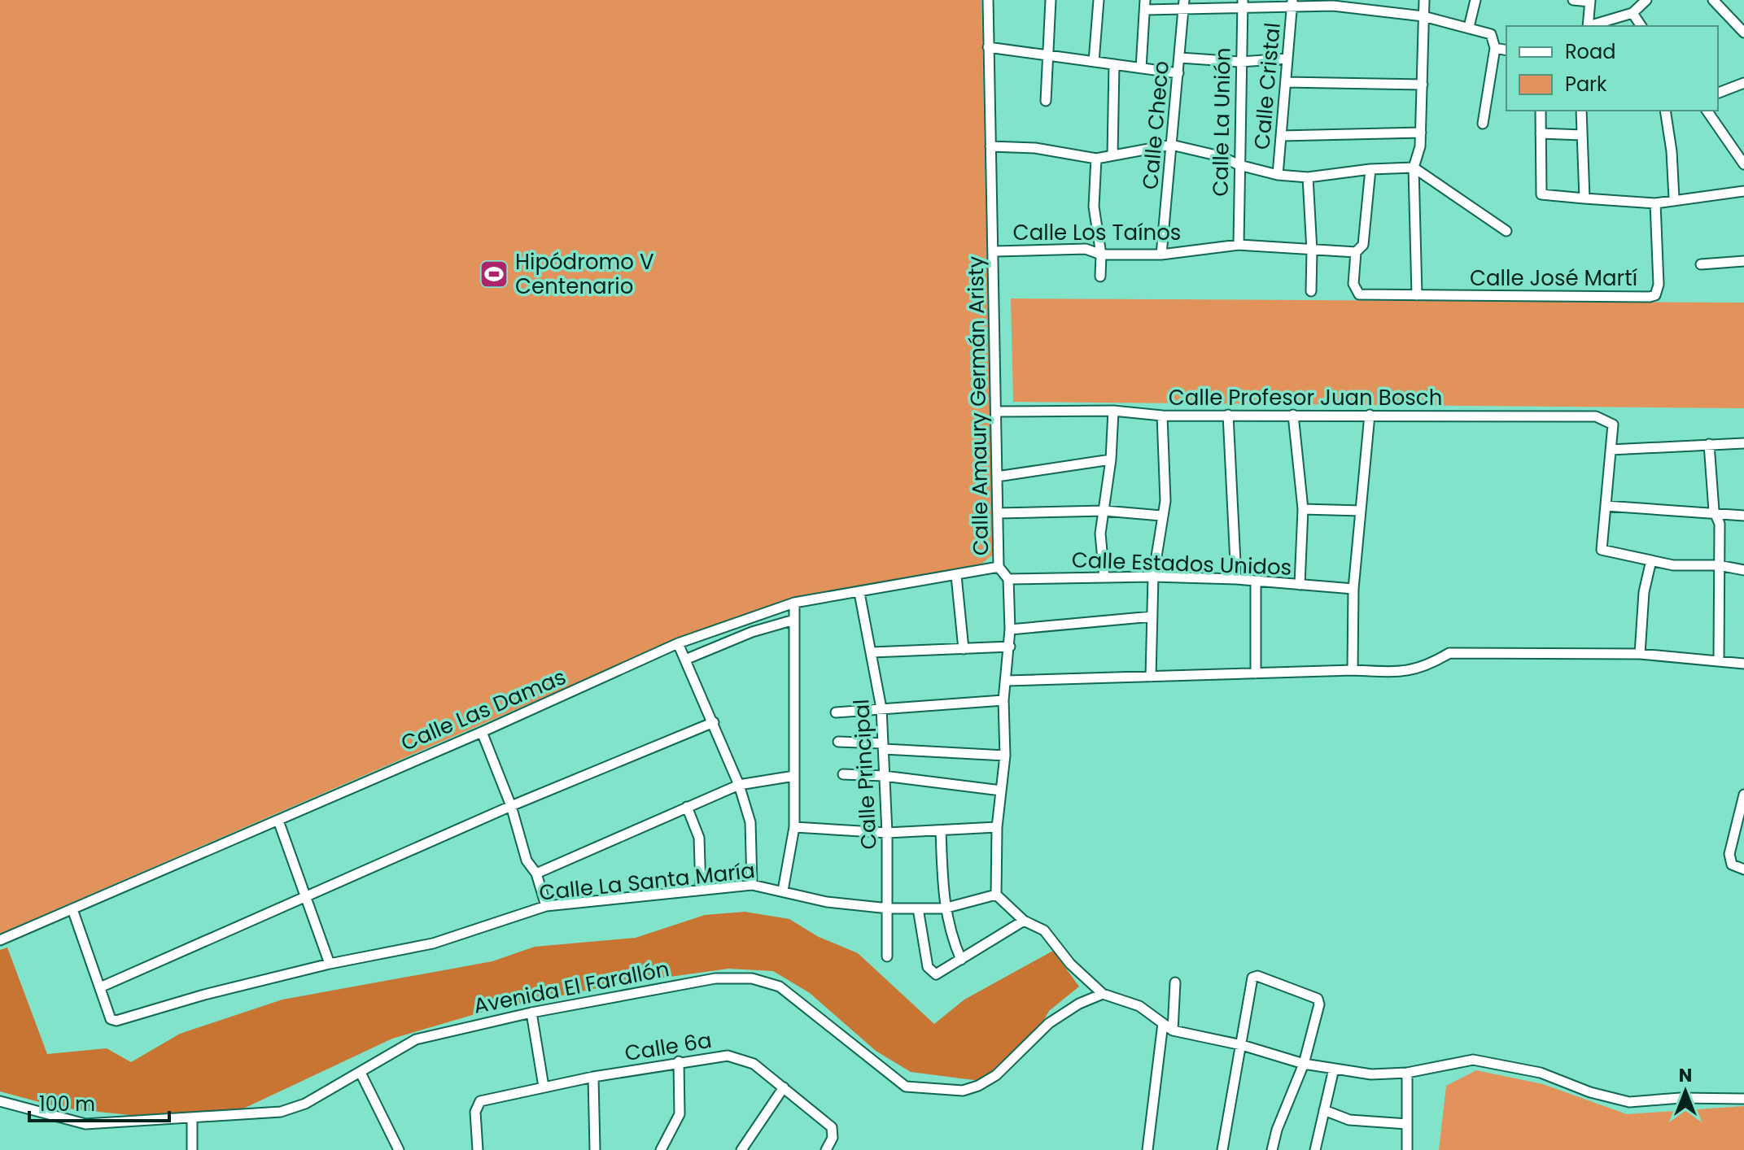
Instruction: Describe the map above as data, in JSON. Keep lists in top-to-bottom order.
{
  "streets": {
    "street": [
      "Calle Cristal",
      "Calle La Unión",
      "Calle Checo",
      "Calle Los Taínos",
      "Calle José Martí",
      "Calle Profesor Juan Bosch",
      "Calle Amaury Germán Aristy",
      "Calle Estados Unidos",
      "Calle Las Damas",
      "Calle Principal",
      "Calle La Santa María",
      "Avenida El Farallón",
      "Calle 6a"
    ]
  },
  "crossings": [
    ["Calle La Unión", "Calle Los Taínos"],
    ["Calle Checo", "Calle Los Taínos"],
    ["Calle Los Taínos", "Calle José Martí"],
    ["Calle Los Taínos", "Calle Amaury Germán Aristy"],
    ["Calle Profesor Juan Bosch", "Calle Amaury Germán Aristy"],
    ["Calle Amaury Germán Aristy", "Calle Estados Unidos"],
    ["Calle Amaury Germán Aristy", "Calle Las Damas"],
    ["Calle Amaury Germán Aristy", "Calle La Santa María"],
    ["Calle Las Damas", "Calle Principal"],
    ["Calle Principal", "Calle La Santa María"]
  ],
  "places": {
    "sports": ["Hipódromo V Centenario"]
  },
  "legend": ["Road", "Park"],
  "scale_bar": "100 m",
  "north": "top"
}
